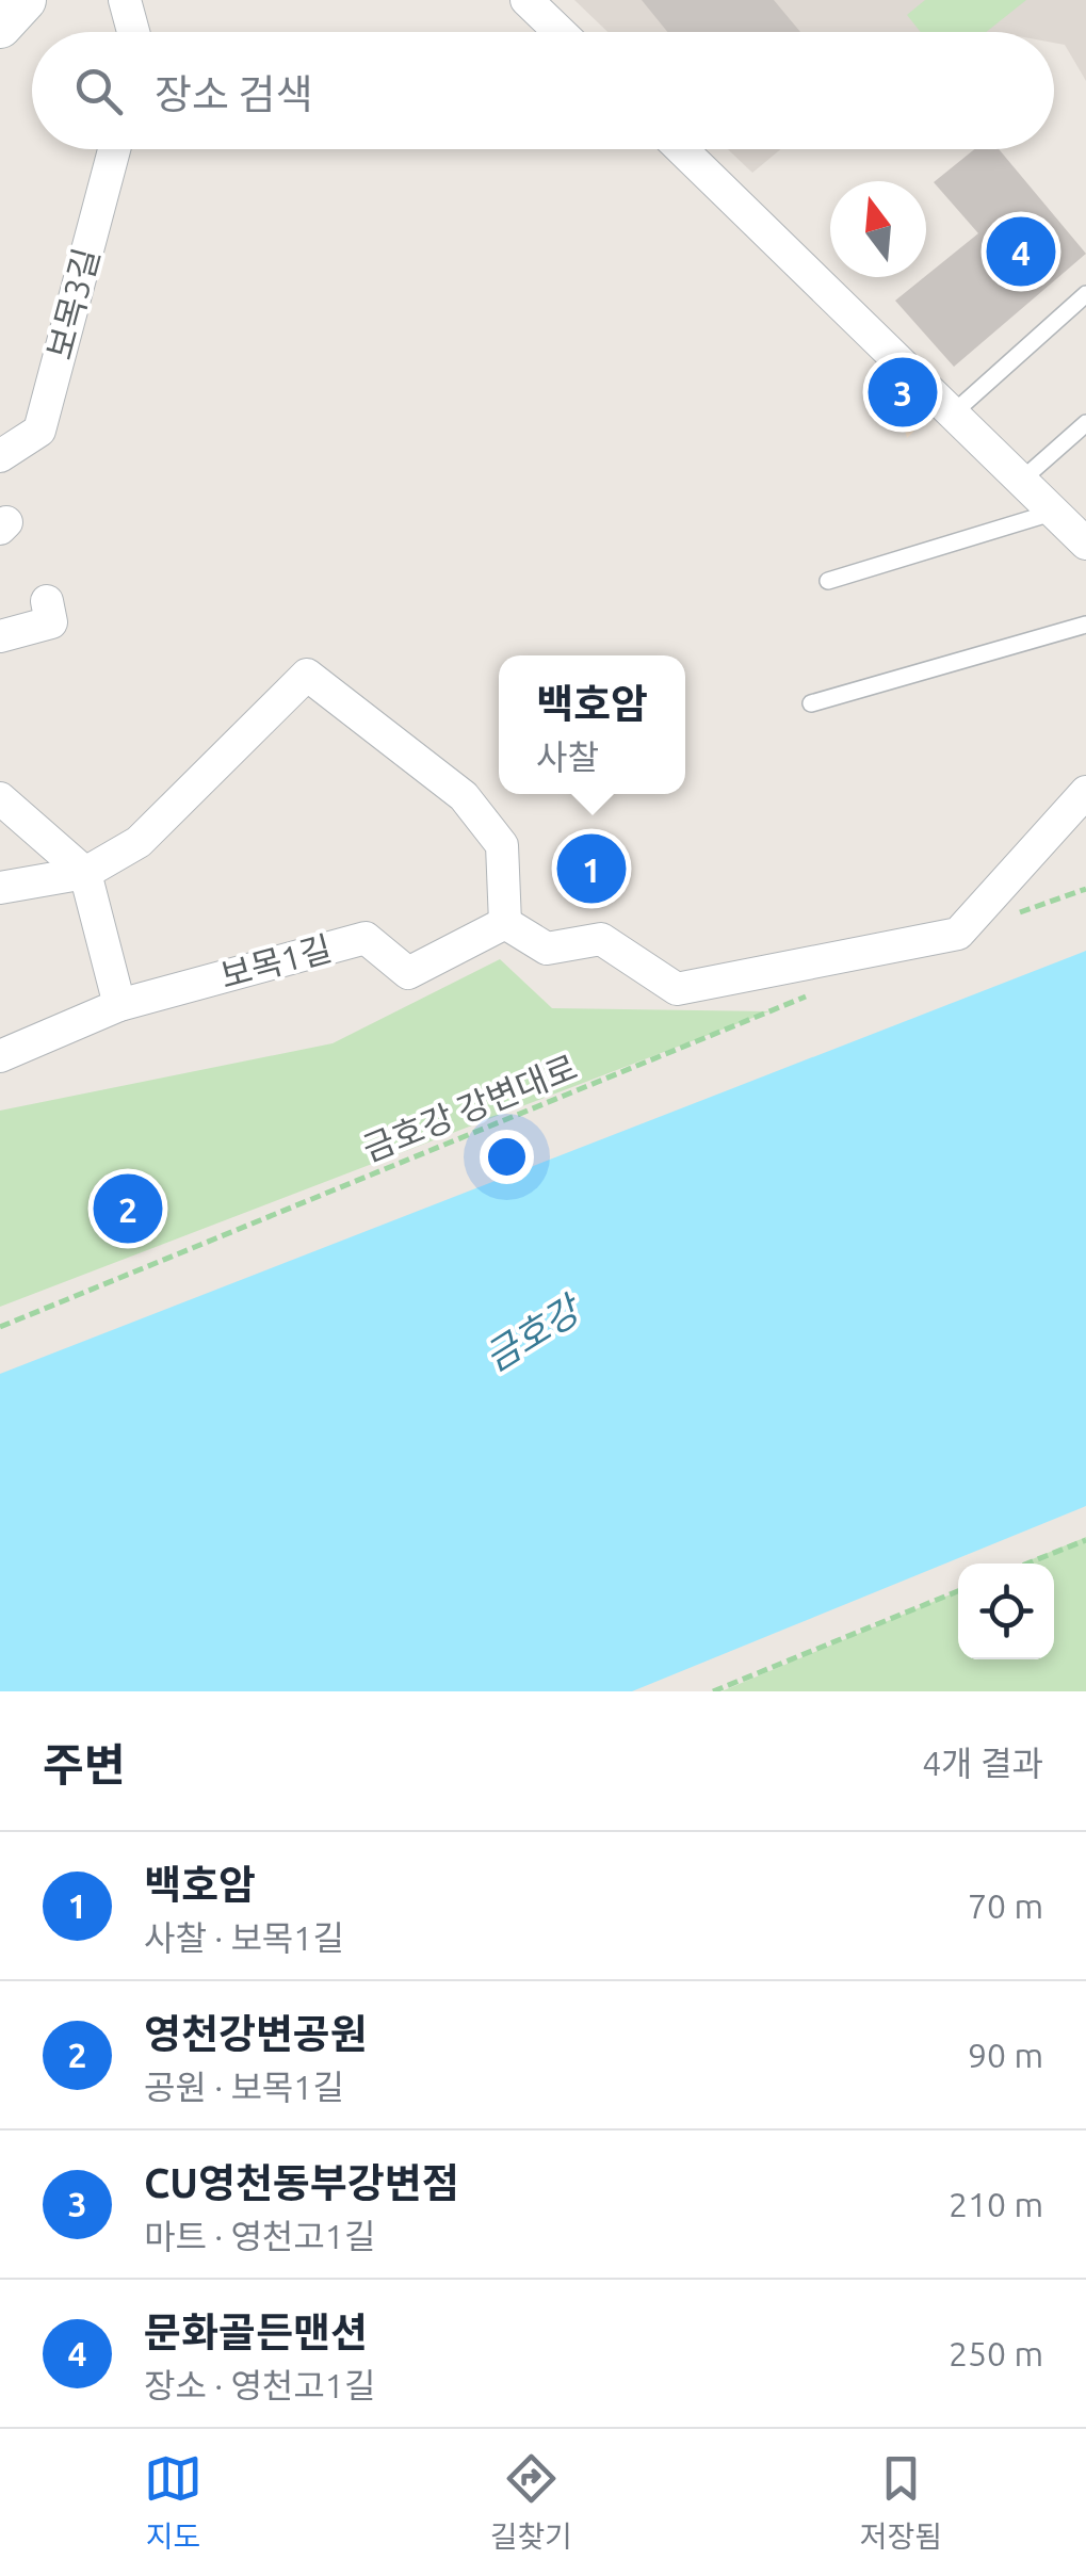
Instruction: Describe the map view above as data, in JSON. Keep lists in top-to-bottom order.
{
  "streets": {
    "street": ["보목3길", "보목1길"],
    "path": ["금호강 강변대로"]
  },
  "water": ["금호강"],
  "north": "top",
  "page": {
    "search": "장소 검색",
    "pins": [
      "4",
      "3",
      "1",
      "2"
    ],
    "popup": ["백호암", "사찰"],
    "heading": ["주변", "4개 결과"],
    "list": [
      {
        "mark": "1",
        "name": "백호암",
        "note": "사찰 · 보목1길",
        "value": "70 m"
      },
      {
        "mark": "2",
        "name": "영천강변공원",
        "note": "공원 · 보목1길",
        "value": "90 m"
      },
      {
        "mark": "3",
        "name": "CU영천동부강변점",
        "note": "마트 · 영천고1길",
        "value": "210 m"
      },
      {
        "mark": "4",
        "name": "문화골든맨션",
        "note": "장소 · 영천고1길",
        "value": "250 m"
      }
    ],
    "nav": ["지도", "길찾기", "저장됨"]
  }
}
